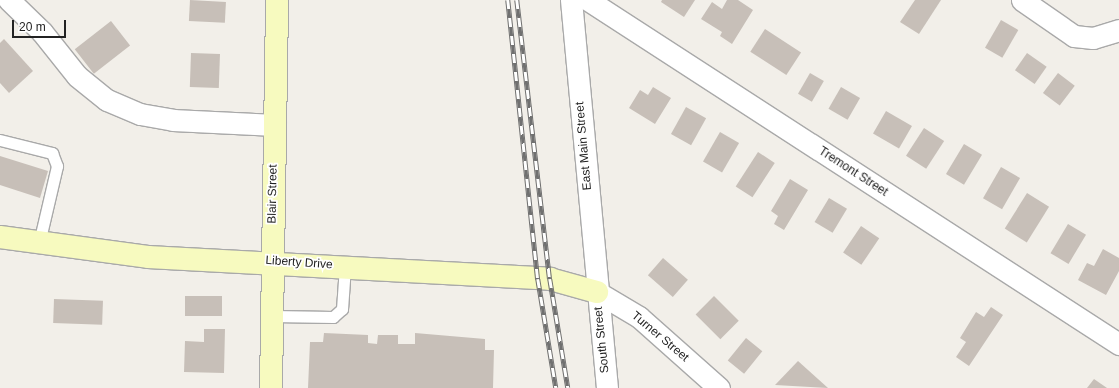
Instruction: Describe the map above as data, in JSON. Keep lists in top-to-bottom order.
{
  "streets": {
    "street": [
      "East Main Street",
      "Tremont Street",
      "Blair Street",
      "Liberty Drive",
      "Turner Street",
      "South Street"
    ]
  },
  "crossings": [
    ["East Main Street", "Liberty Drive"],
    ["East Main Street", "Turner Street"],
    ["East Main Street", "South Street"],
    ["Blair Street", "Liberty Drive"],
    ["Liberty Drive", "Turner Street"],
    ["Liberty Drive", "South Street"],
    ["Turner Street", "South Street"]
  ],
  "scale_bar": "20 m"
}
